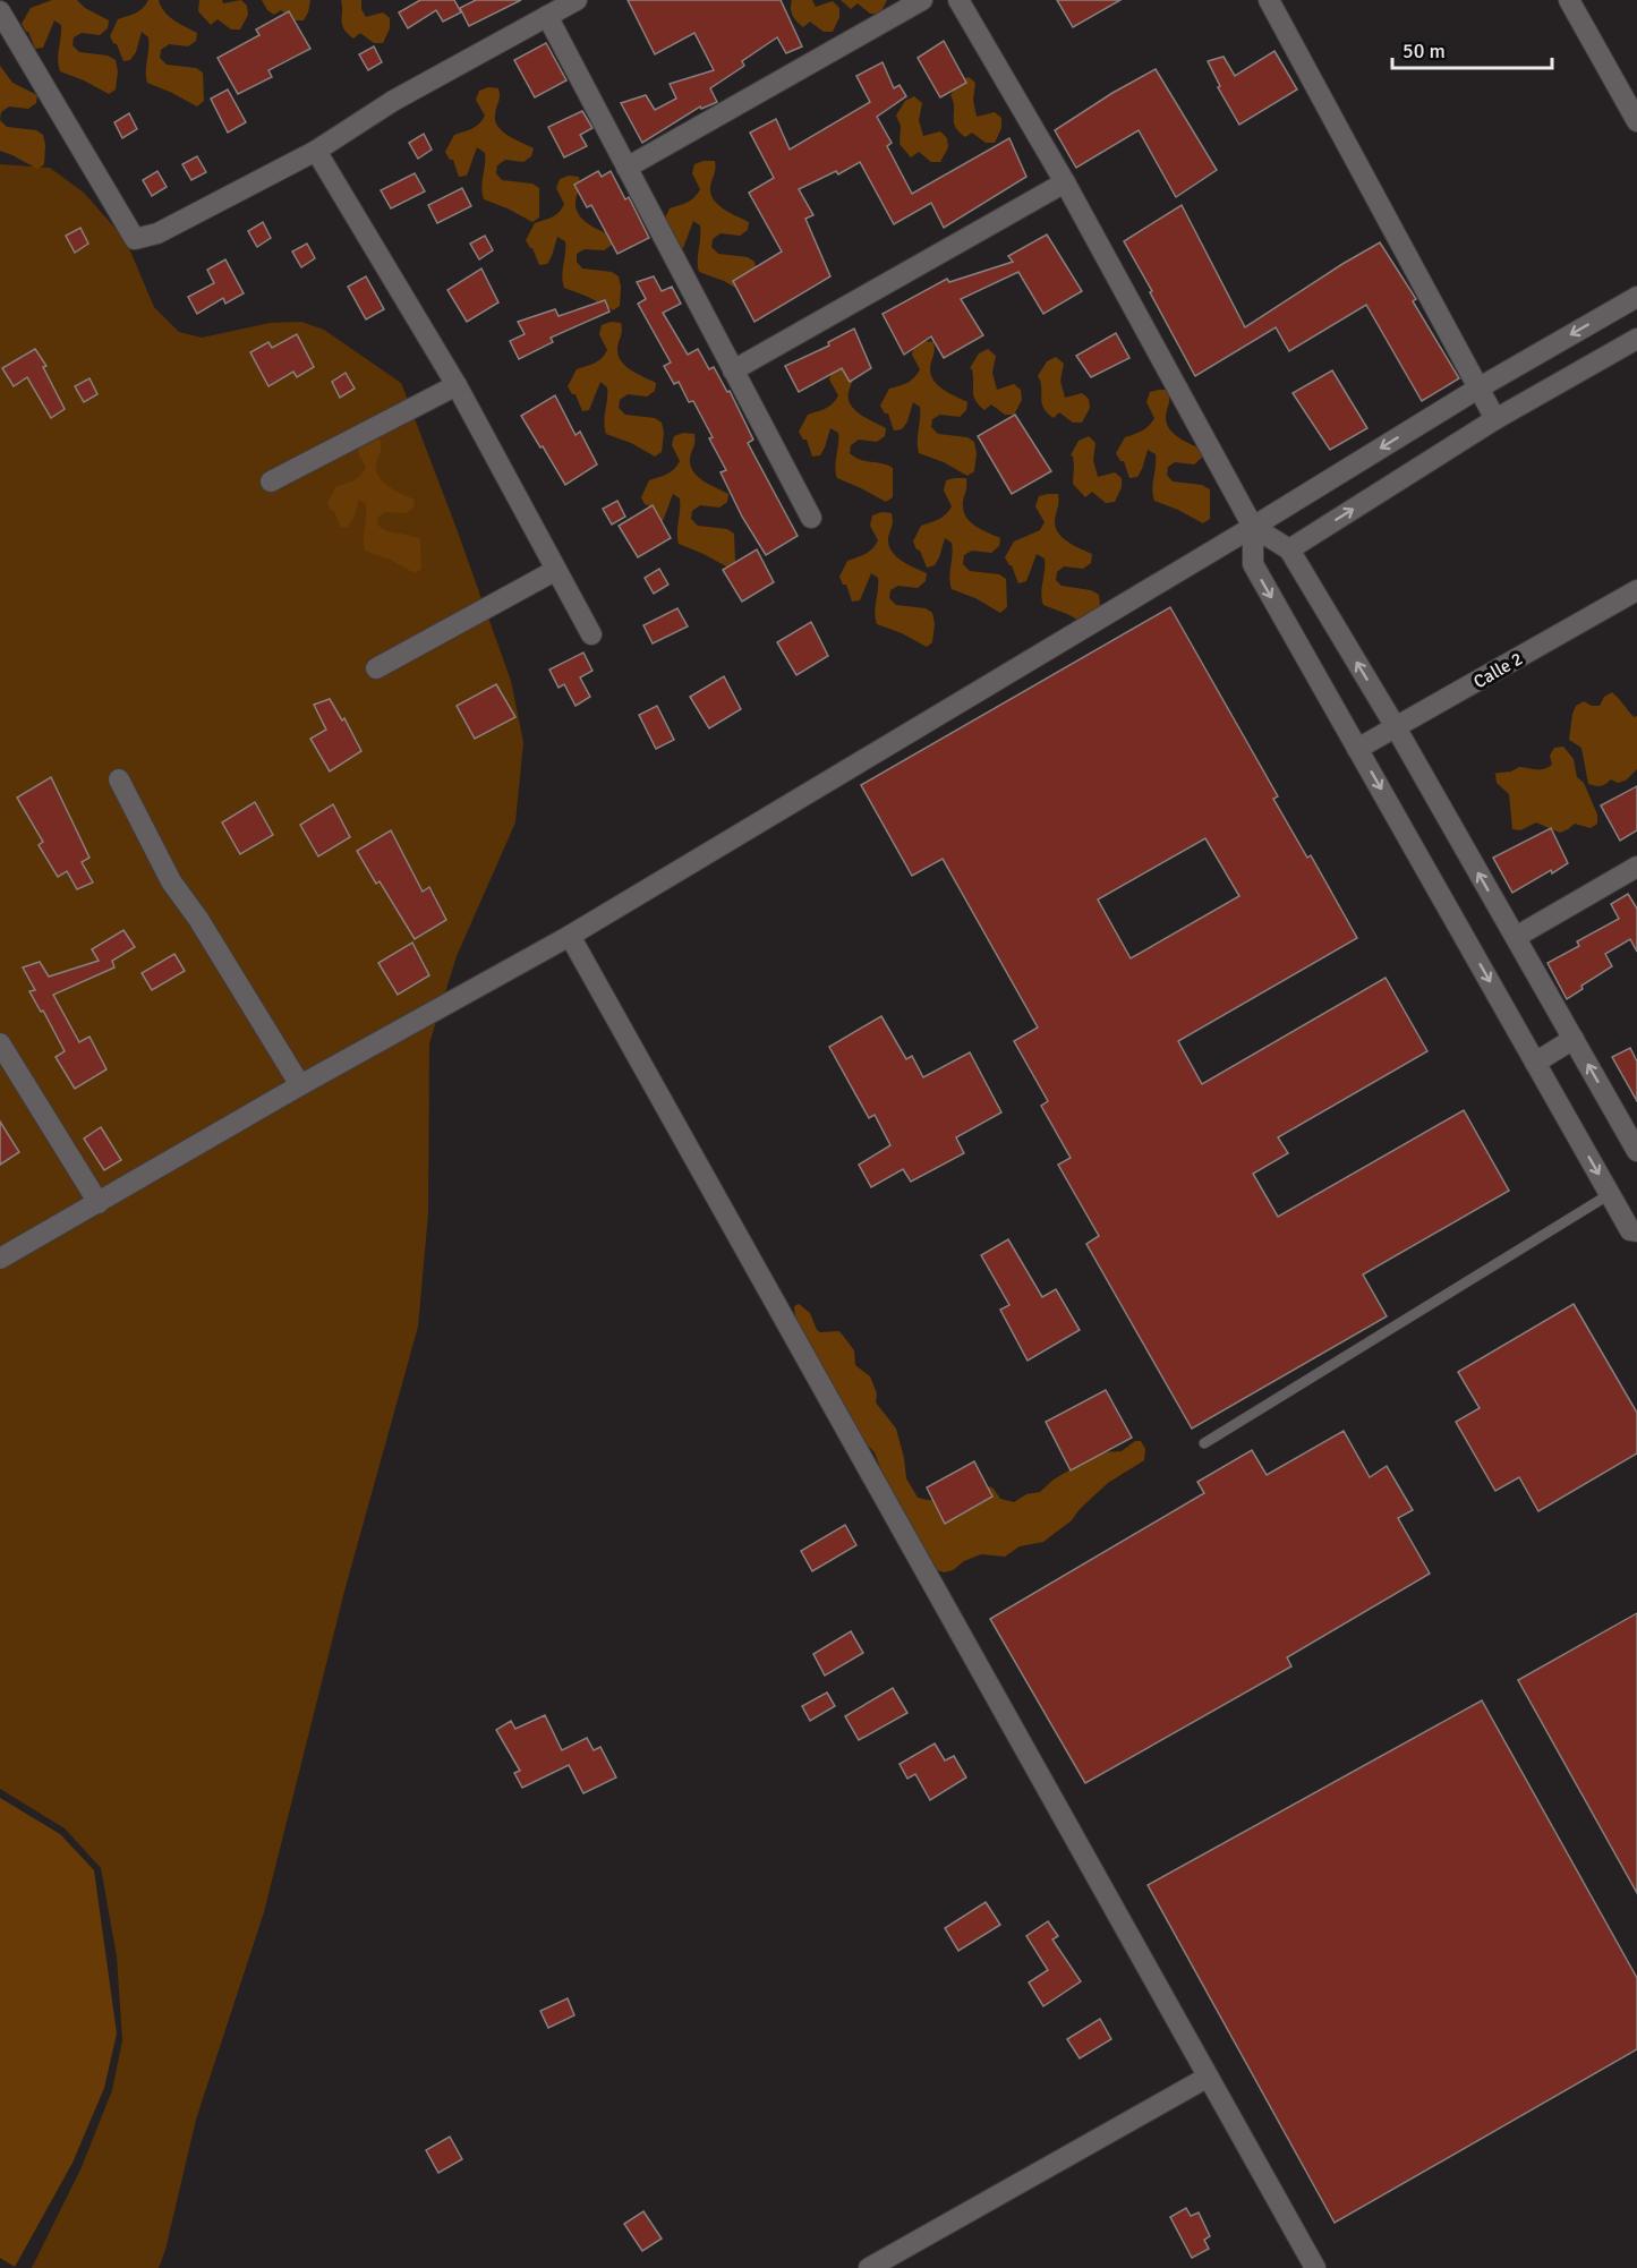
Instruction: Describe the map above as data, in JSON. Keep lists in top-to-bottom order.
{
  "streets": {
    "street": ["Calle 2"]
  },
  "scale_bar": "50 m"
}
